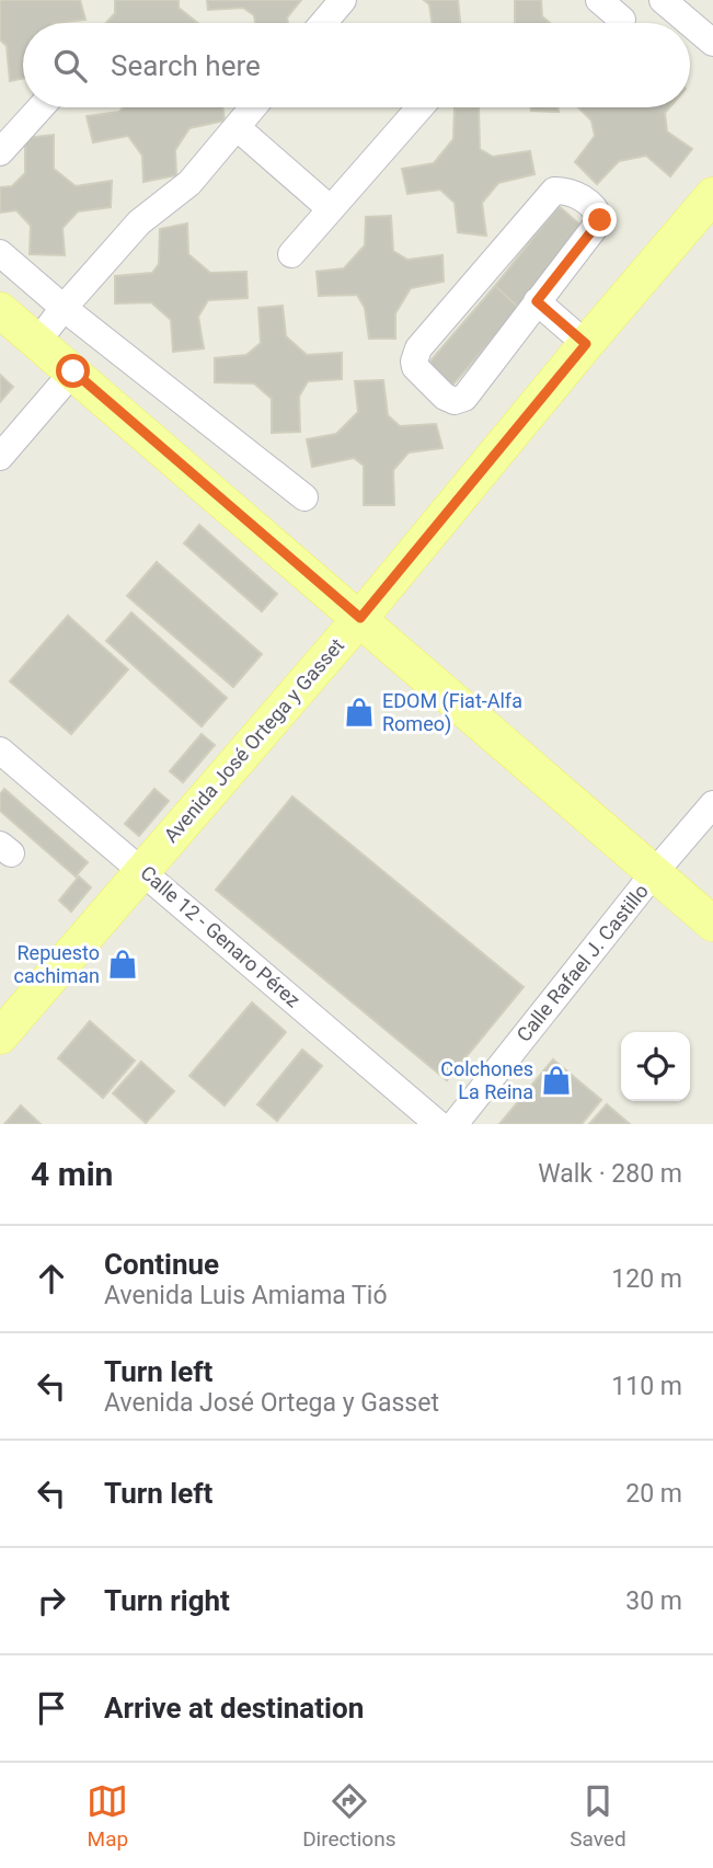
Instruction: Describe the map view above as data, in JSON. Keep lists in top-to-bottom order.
{
  "streets": {
    "main road": ["Avenida José Ortega y Gasset"],
    "street": ["Calle 12 - Genaro Pérez", "Calle Rafael J. Castillo"]
  },
  "crossings": [
    ["Avenida José Ortega y Gasset", "Calle 12 - Genaro Pérez"]
  ],
  "places": {
    "shop": ["EDOM (Fiat-Alfa Romeo)", "Repuesto cachiman", "Colchones La Reina"]
  },
  "page": {
    "search": "Search here",
    "heading": ["4 min", "Walk · 280 m"],
    "list": [
      ["Continue", "Avenida Luis Amiama Tió", "120 m"],
      ["Turn left", "Avenida José Ortega y Gasset", "110 m"],
      ["Turn left", "20 m"],
      ["Turn right", "30 m"],
      "Arrive at destination"
    ],
    "nav": ["Map", "Directions", "Saved"]
  }
}
